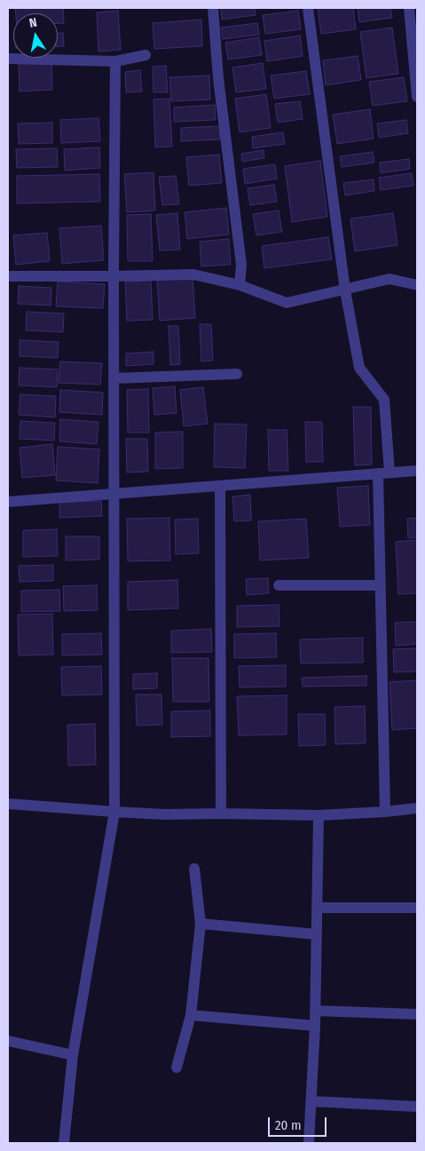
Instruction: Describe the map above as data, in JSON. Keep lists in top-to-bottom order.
{
  "scale_bar": "20 m",
  "north": "top"
}
